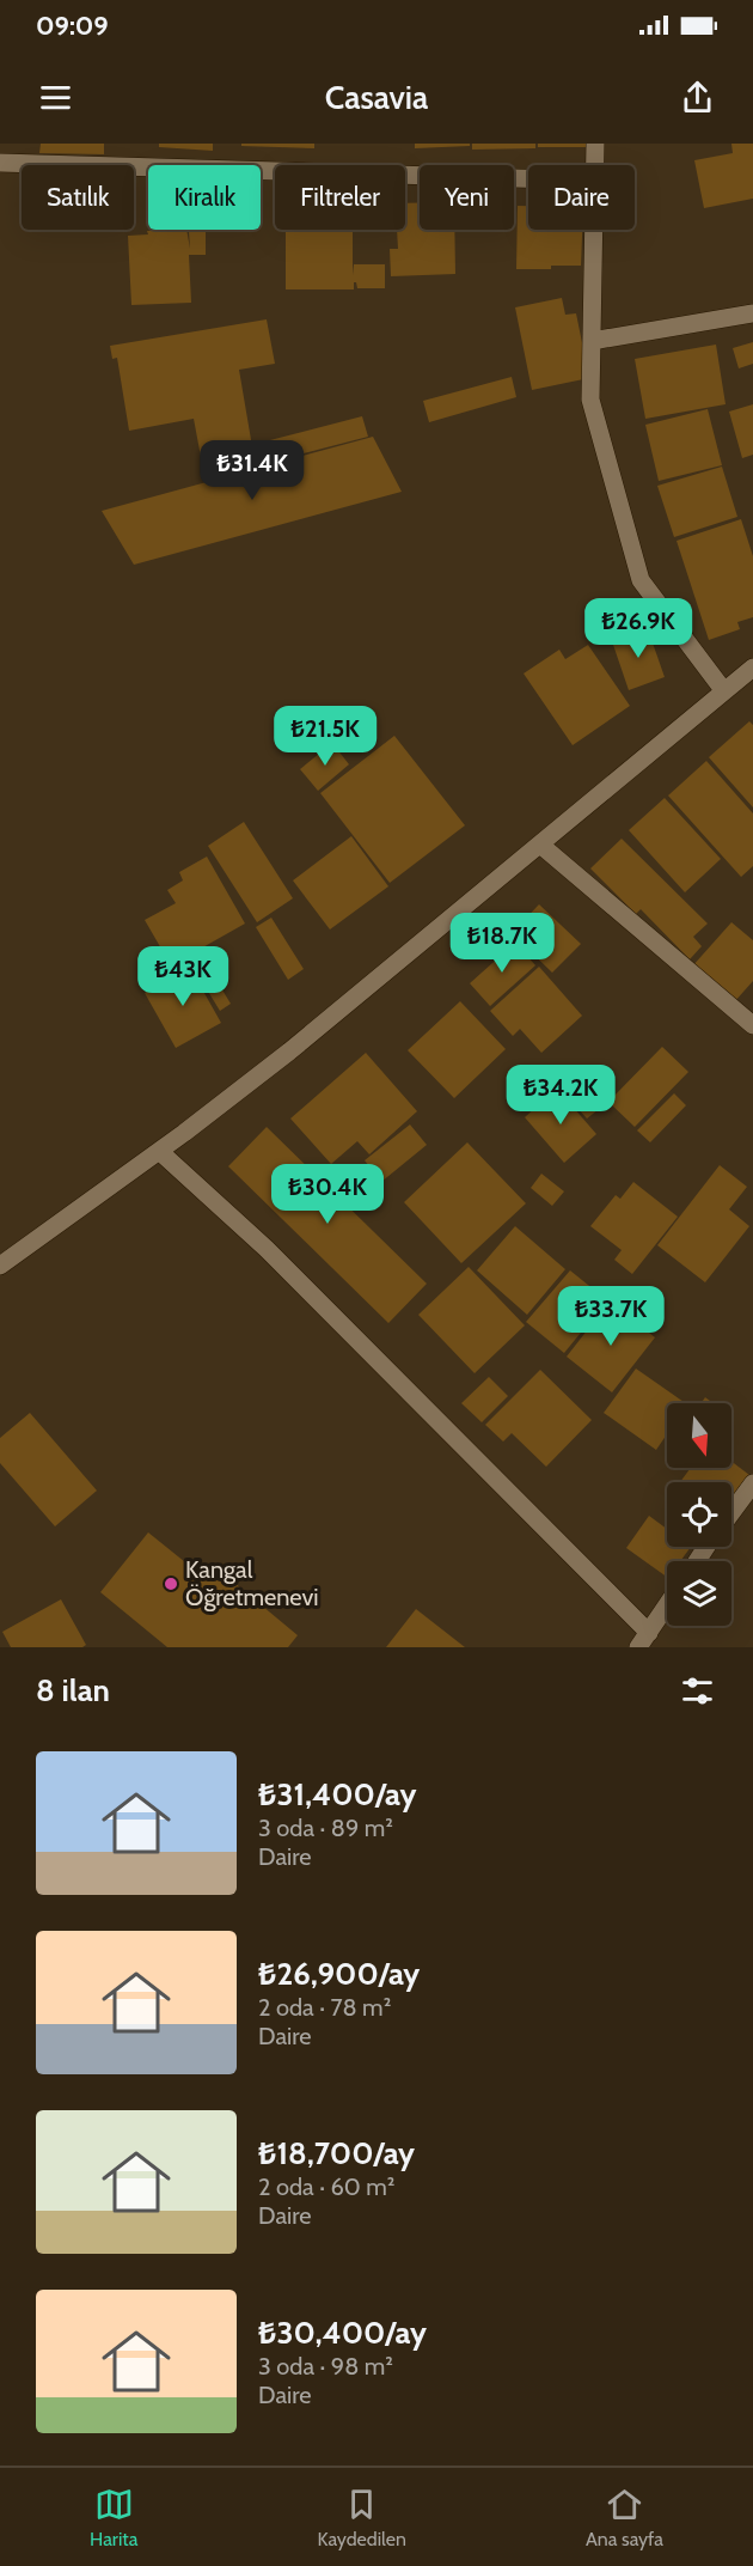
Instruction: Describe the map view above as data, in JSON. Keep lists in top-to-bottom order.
{
  "places": ["Kangal Öğretmenevi"],
  "north": "bottom",
  "page": {
    "status": "09:09",
    "header": "Casavia",
    "chip": [
      "Satılık",
      "Kiralık",
      "Filtreler",
      "Yeni",
      "Daire"
    ],
    "price": [
      "₺31.4K",
      "₺26.9K",
      "₺21.5K",
      "₺18.7K",
      "₺43K",
      "₺34.2K",
      "₺30.4K",
      "₺33.7K"
    ],
    "heading": "8 ilan",
    "list": [
      {
        "name": "₺31,400/ay",
        "note": "3 oda · 89 m² · Daire"
      },
      {
        "name": "₺26,900/ay",
        "note": "2 oda · 78 m² · Daire"
      },
      {
        "name": "₺18,700/ay",
        "note": "2 oda · 60 m² · Daire"
      },
      {
        "name": "₺30,400/ay",
        "note": "3 oda · 98 m² · Daire"
      }
    ],
    "tabs": ["Harita", "Kaydedilen", "Ana sayfa"]
  }
}
